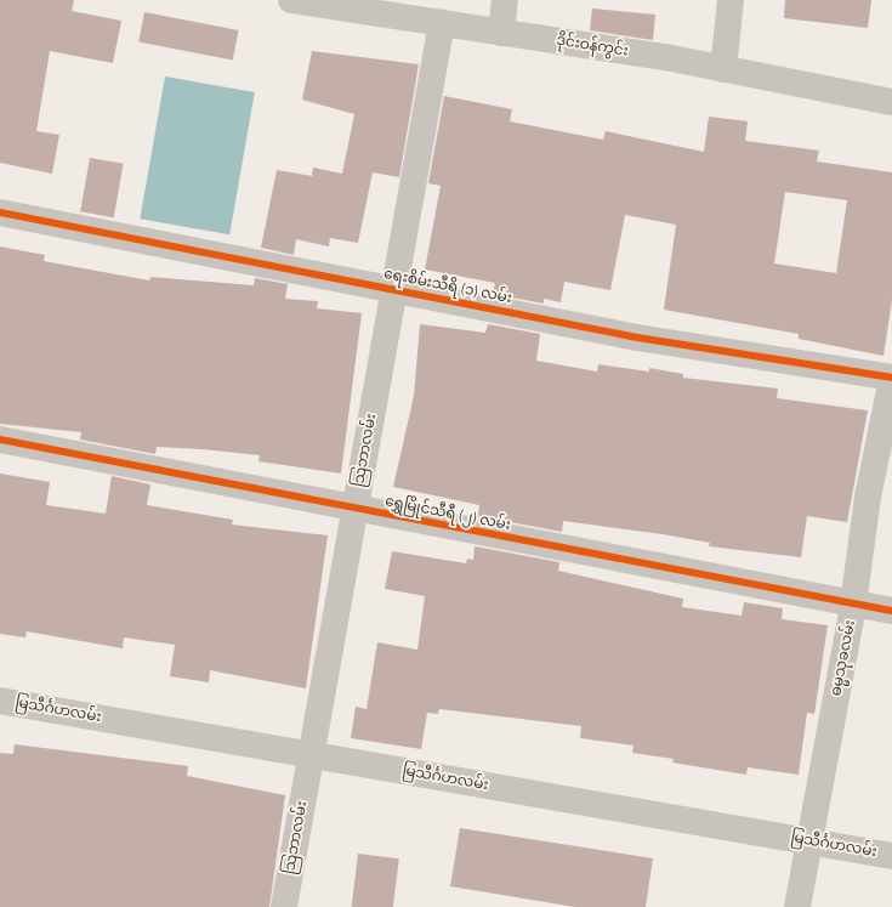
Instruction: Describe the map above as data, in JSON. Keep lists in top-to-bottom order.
{
  "streets": {
    "street": [
      "ဒိုင်းဝန်ကွင်း",
      "ရေးစိမ်းသီရိ (၁) လမ်း",
      "သြဘာလမ်း",
      "ရွှေမြိုင်သီရီ (၂) လမ်း",
      "ဓမ္မသုခလမ်း",
      "မြသီင်္ဂဟလမ်း"
    ]
  },
  "crossings": [
    ["ဒိုင်းဝန်ကွင်း", "သြဘာလမ်း"],
    ["ရေးစိမ်းသီရိ (၁) လမ်း", "သြဘာလမ်း"],
    ["ရေးစိမ်းသီရိ (၁) လမ်း", "ဓမ္မသုခလမ်း"],
    ["သြဘာလမ်း", "ရွှေမြိုင်သီရီ (၂) လမ်း"],
    ["သြဘာလမ်း", "မြသီင်္ဂဟလမ်း"],
    ["ရွှေမြိုင်သီရီ (၂) လမ်း", "ဓမ္မသုခလမ်း"],
    ["ဓမ္မသုခလမ်း", "မြသီင်္ဂဟလမ်း"]
  ]
}
